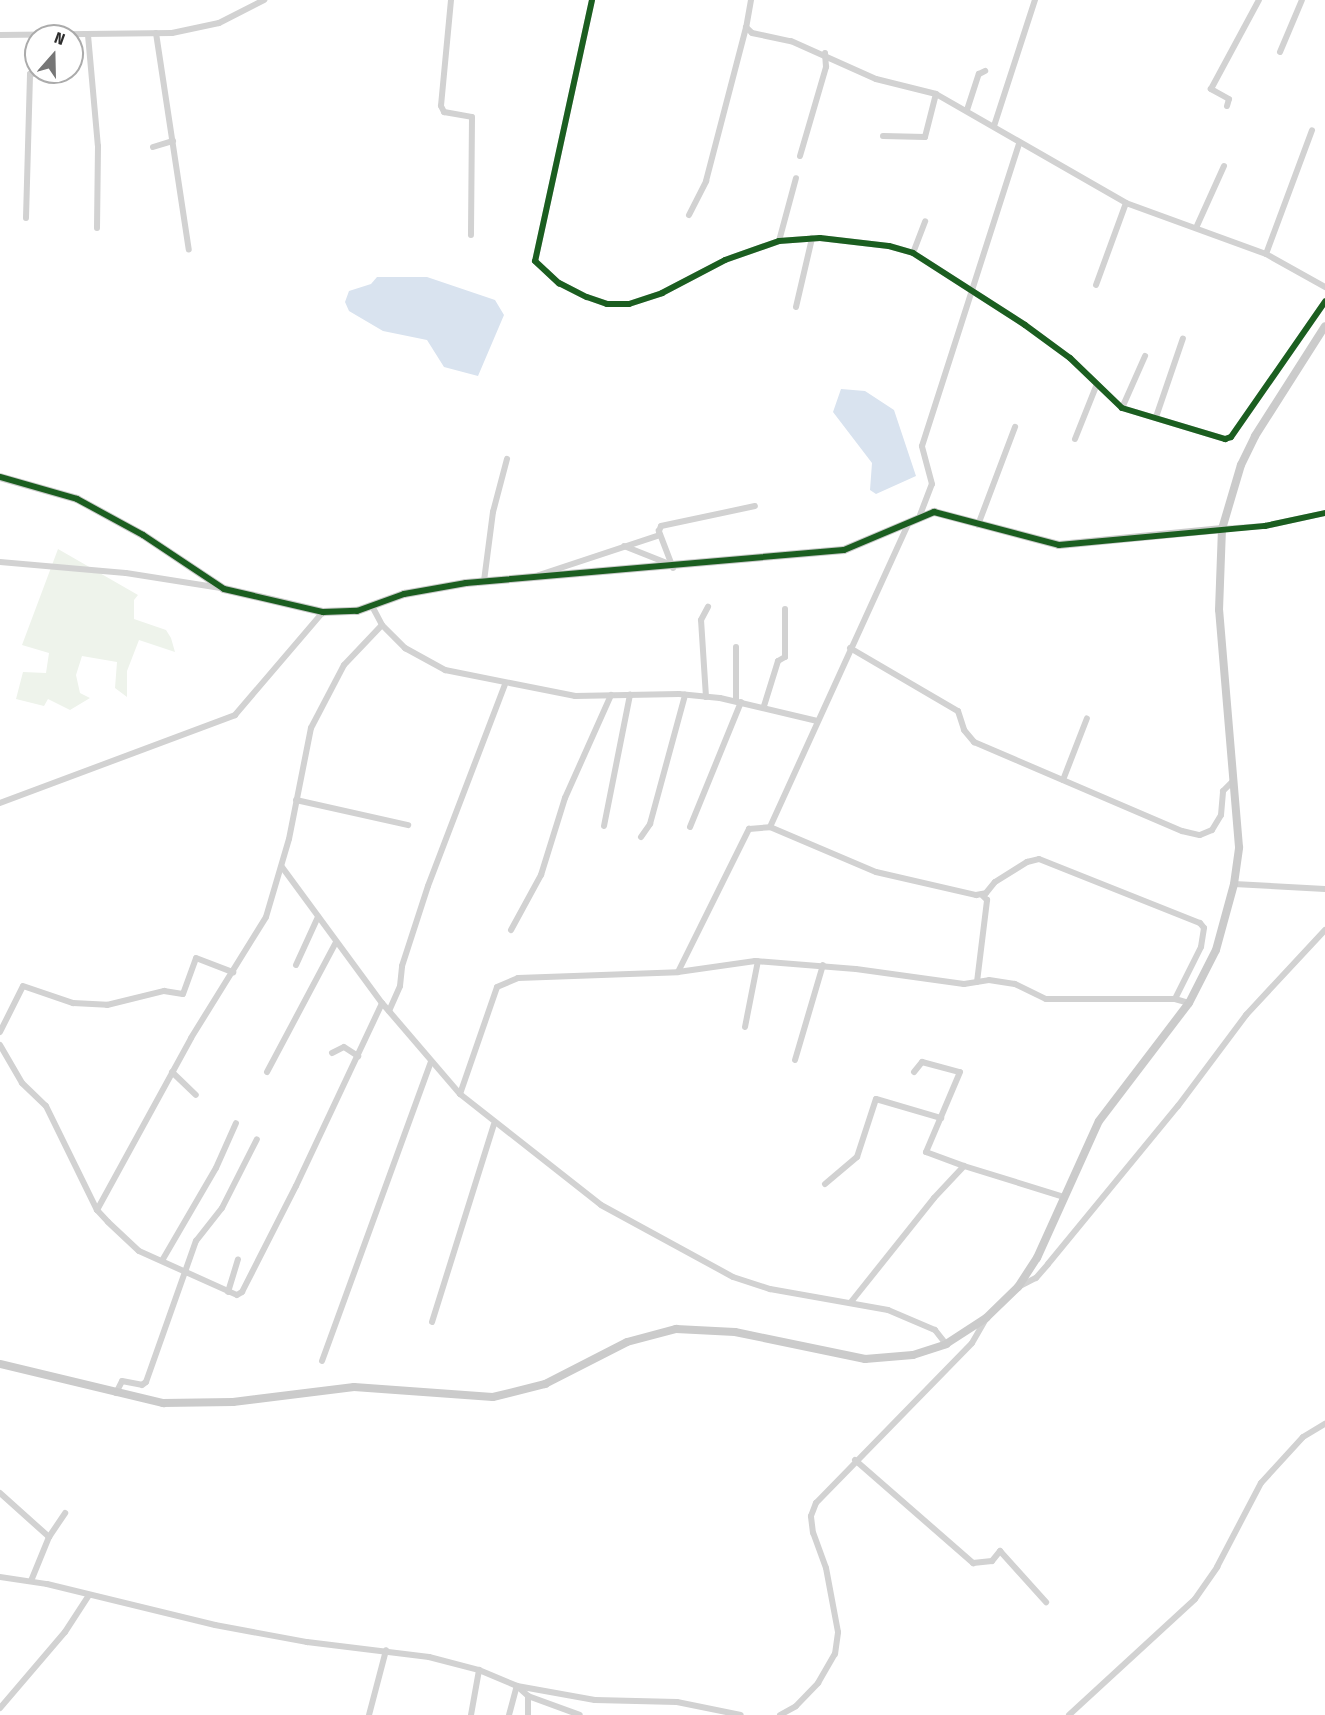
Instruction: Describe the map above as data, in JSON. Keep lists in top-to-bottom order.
{
  "north": "top"
}
